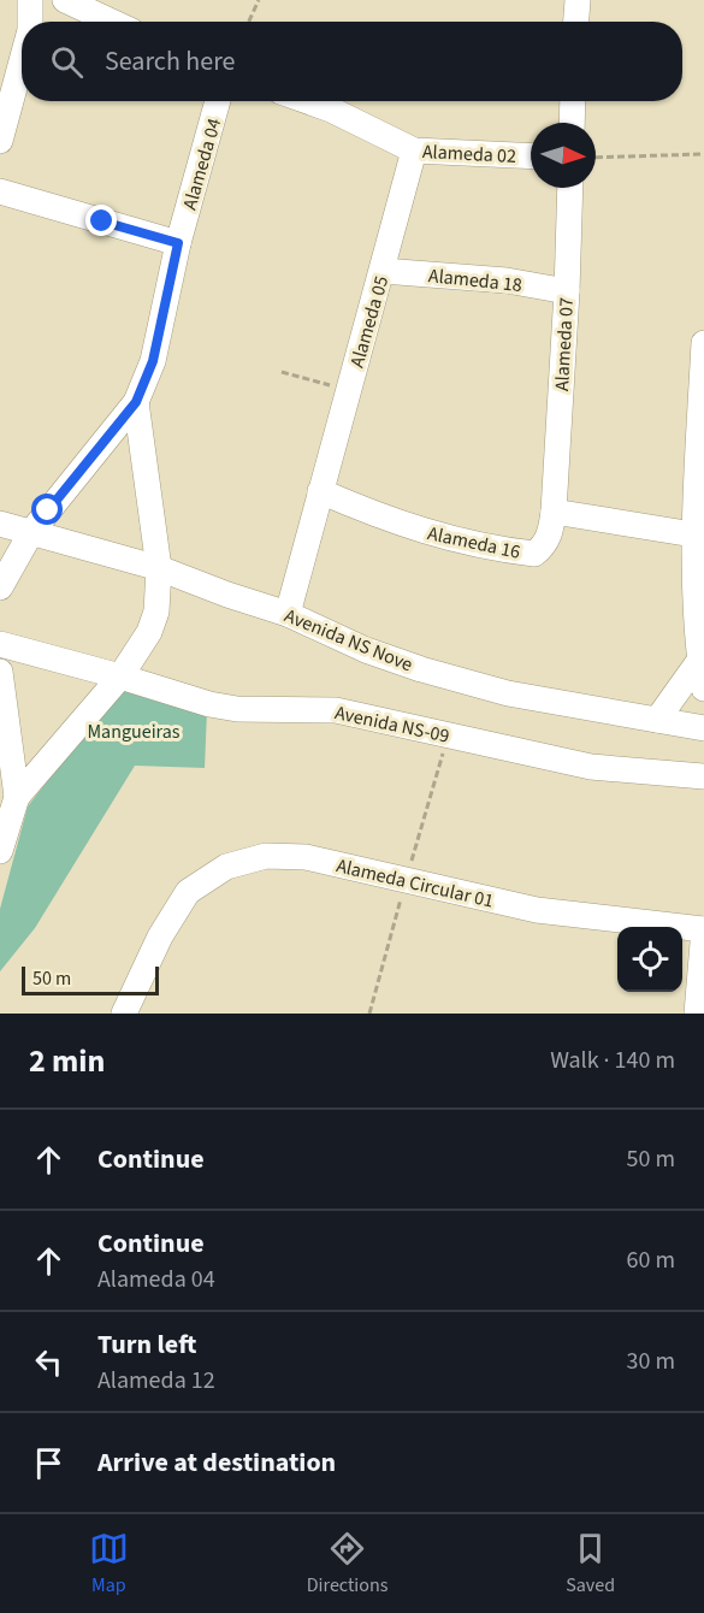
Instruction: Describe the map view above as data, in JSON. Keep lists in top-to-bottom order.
{
  "streets": {
    "street": [
      "Alameda 02",
      "Alameda 04",
      "Alameda 18",
      "Alameda 05",
      "Alameda 07",
      "Alameda 16",
      "Avenida NS Nove",
      "Avenida NS-09",
      "Alameda Circular 01"
    ]
  },
  "crossings": [
    ["Alameda 02", "Alameda 05"],
    ["Alameda 18", "Alameda 05"],
    ["Alameda 18", "Alameda 07"],
    ["Alameda 05", "Alameda 16"],
    ["Alameda 05", "Avenida NS Nove"],
    ["Alameda 07", "Alameda 16"]
  ],
  "parks": ["Mangueiras"],
  "scale_bar": "50 m",
  "north": "right",
  "page": {
    "search": "Search here",
    "scale": "50 m",
    "heading": ["2 min", "Walk · 140 m"],
    "list": [
      ["Continue", "50 m"],
      ["Continue", "Alameda 04", "60 m"],
      ["Turn left", "Alameda 12", "30 m"],
      "Arrive at destination"
    ],
    "nav": ["Map", "Directions", "Saved"]
  }
}
